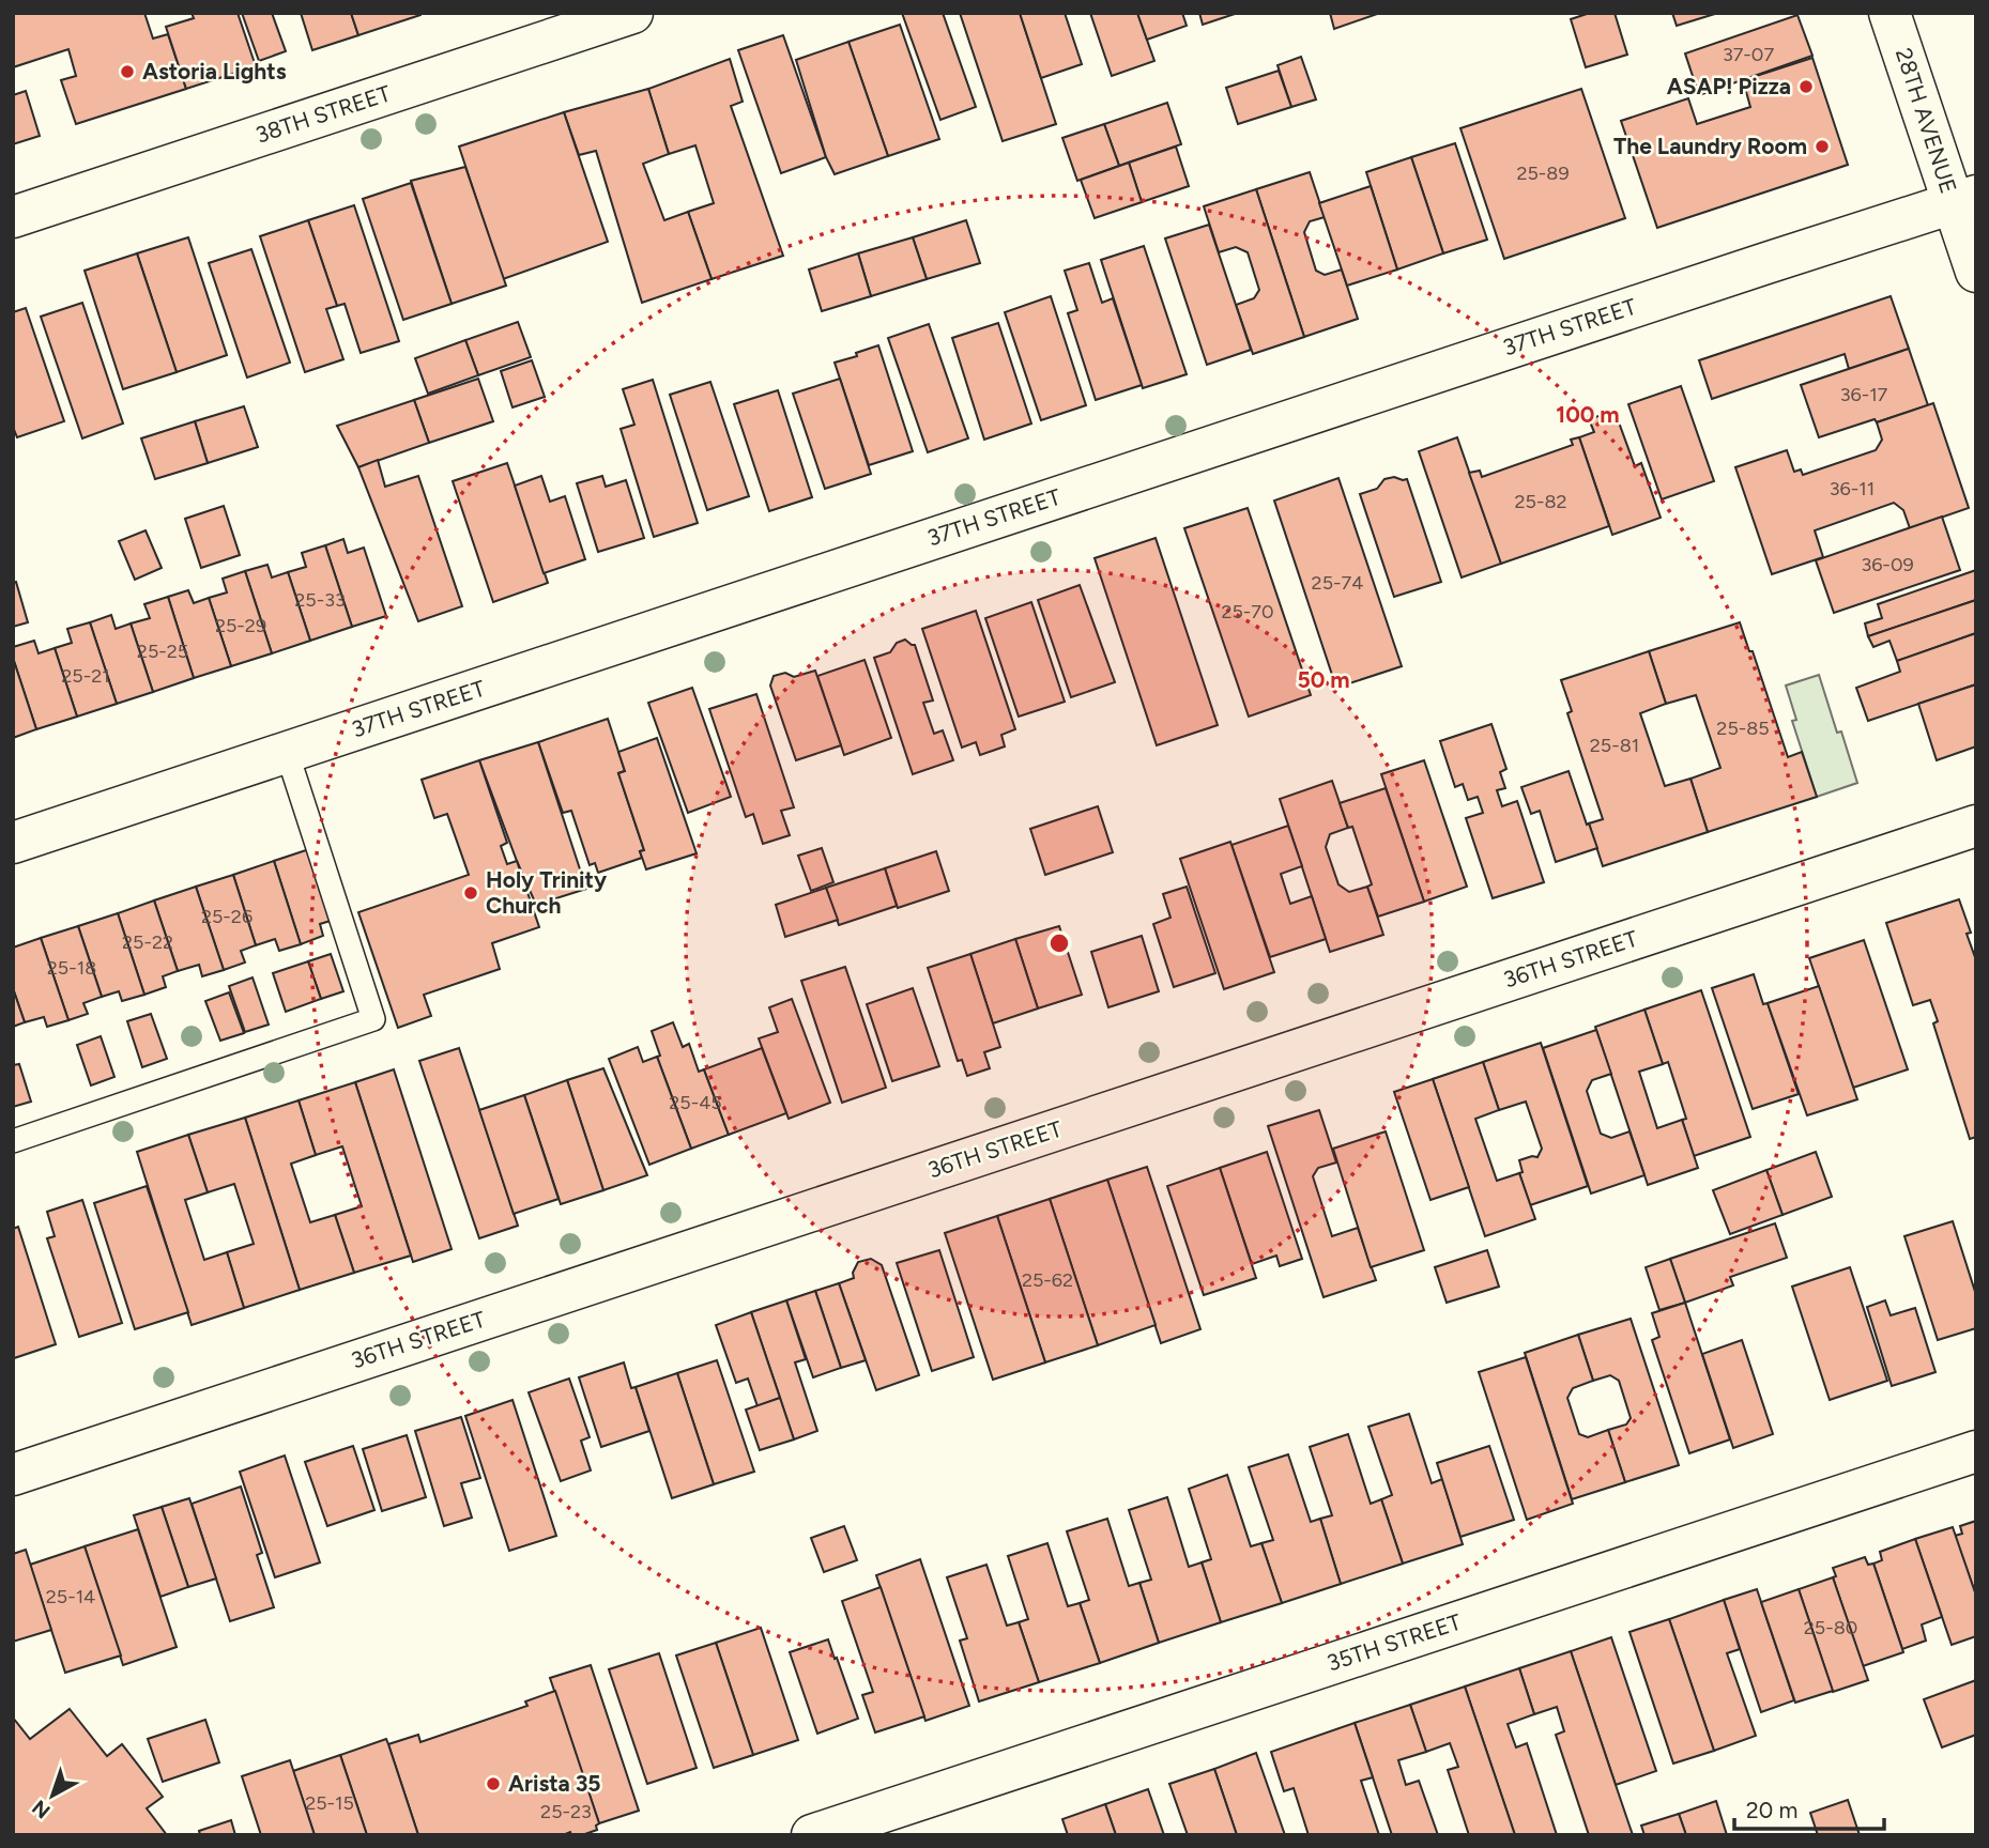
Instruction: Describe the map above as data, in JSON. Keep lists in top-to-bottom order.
{
  "streets": {
    "street": [
      "38TH STREET",
      "28TH AVENUE",
      "37TH STREET",
      "36TH STREET",
      "35TH STREET"
    ]
  },
  "crossings": [
    ["28TH AVENUE", "37TH STREET"]
  ],
  "places": [
    "Astoria Lights",
    "ASAP! Pizza",
    "The Laundry Room",
    "Holy Trinity Church",
    "Arista 35"
  ],
  "house_numbers": [
    "37-07",
    "25-89",
    "36-17",
    "36-11",
    "25-82",
    "36-09",
    "25-74",
    "25-33",
    "25-70",
    "25-29",
    "25-25",
    "25-21",
    "25-85",
    "25-81",
    "25-26",
    "25-22",
    "25-18",
    "25-45",
    "25-62",
    "25-14",
    "25-80",
    "25-15",
    "25-23"
  ],
  "scale_bar": "20 m",
  "north": "bottom left",
  "rings": ["100 m", "50 m"]
}
